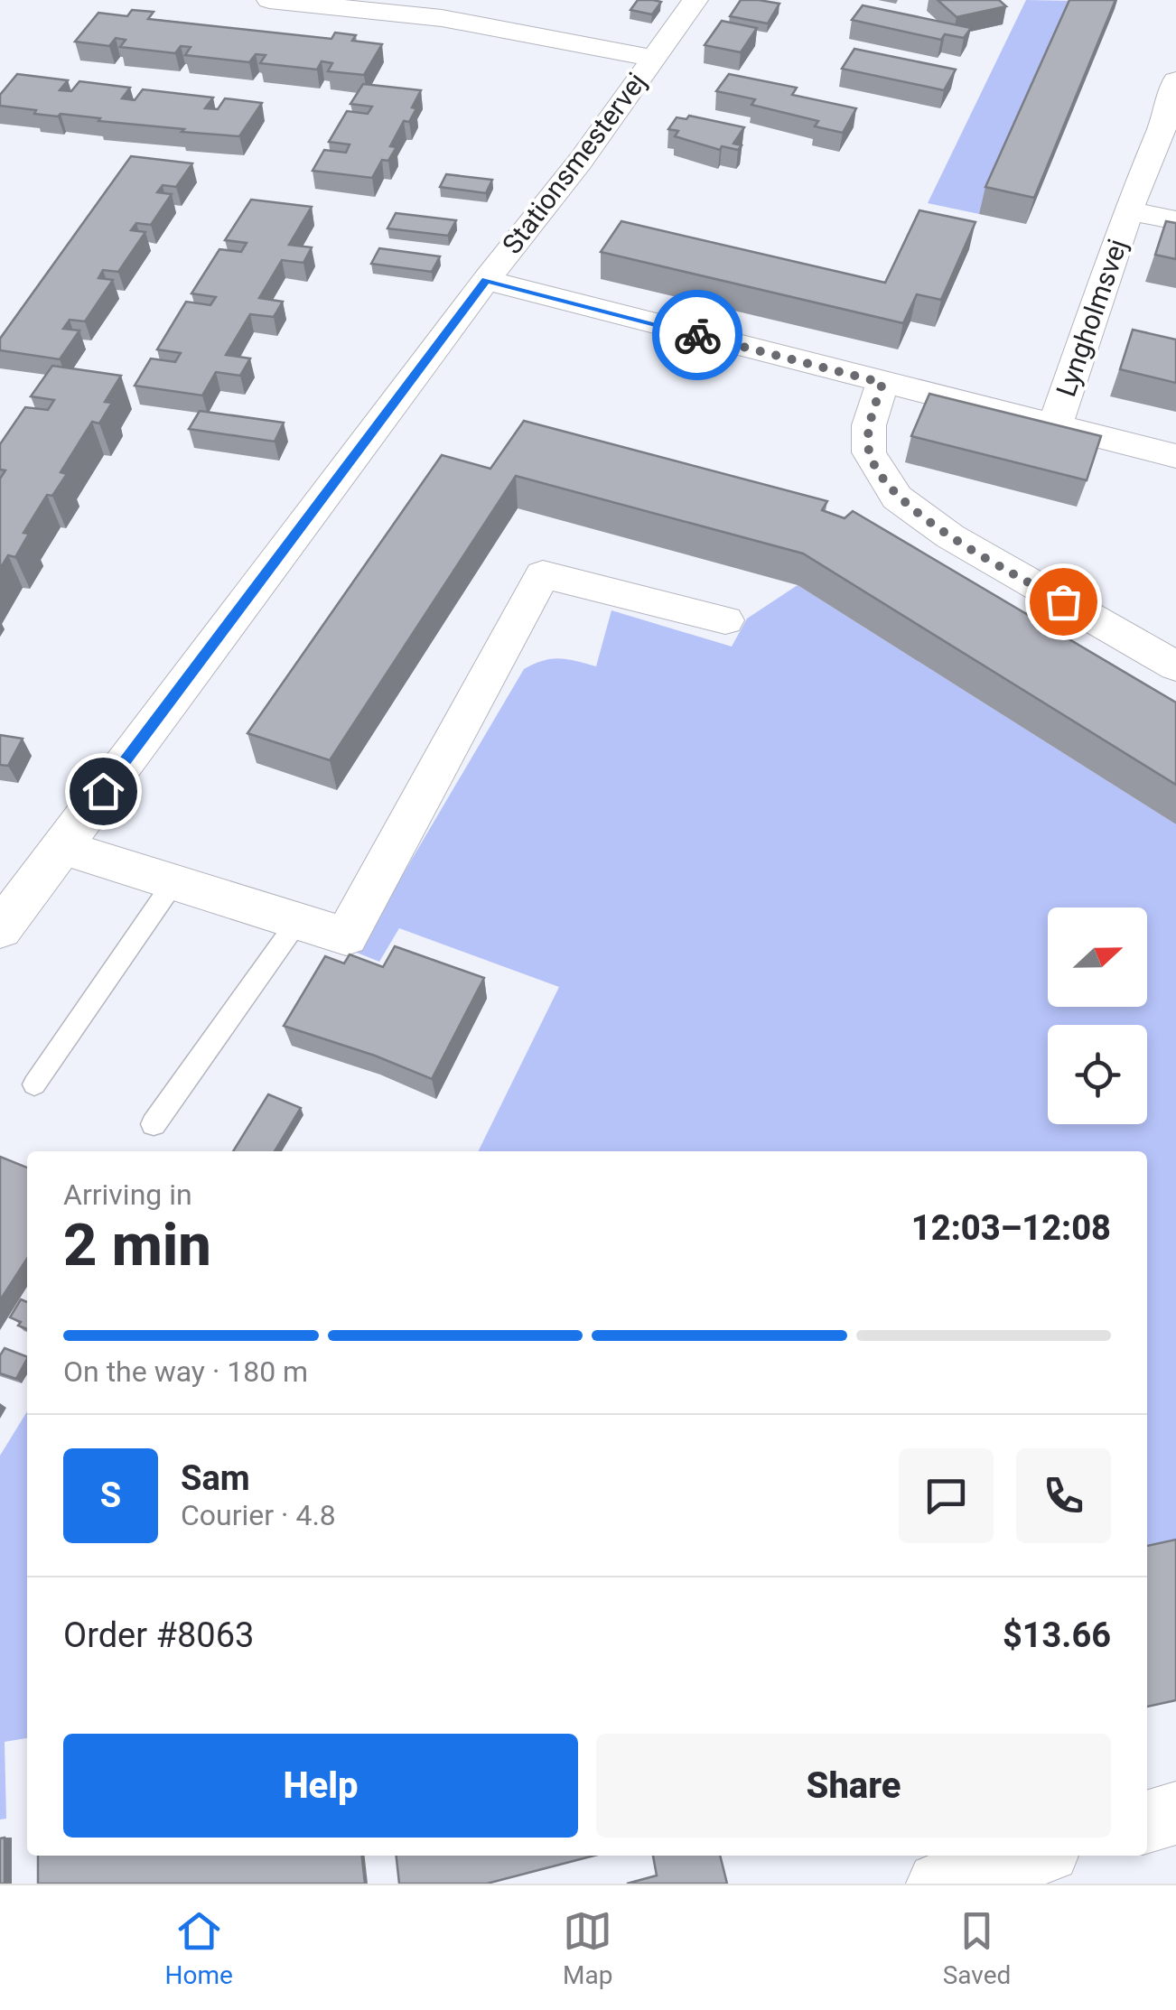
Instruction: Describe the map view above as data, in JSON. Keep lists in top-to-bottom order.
{
  "streets": {
    "street": ["Stationsmestervej", "Lyngholmsvej"]
  },
  "crossings": [
    ["Stationsmestervej", "Lyngholmsvej"]
  ],
  "north": "right",
  "page": {
    "heading": ["2 min", "Arriving in", "12:03–12:08"],
    "panel": [
      "Sam",
      "Courier · 4.8",
      "Order #8063",
      "$13.66"
    ],
    "bar": "On the way · 180 m",
    "round": "S",
    "buttons": ["Help", "Share"],
    "tabs": ["Home", "Map", "Saved"]
  }
}
